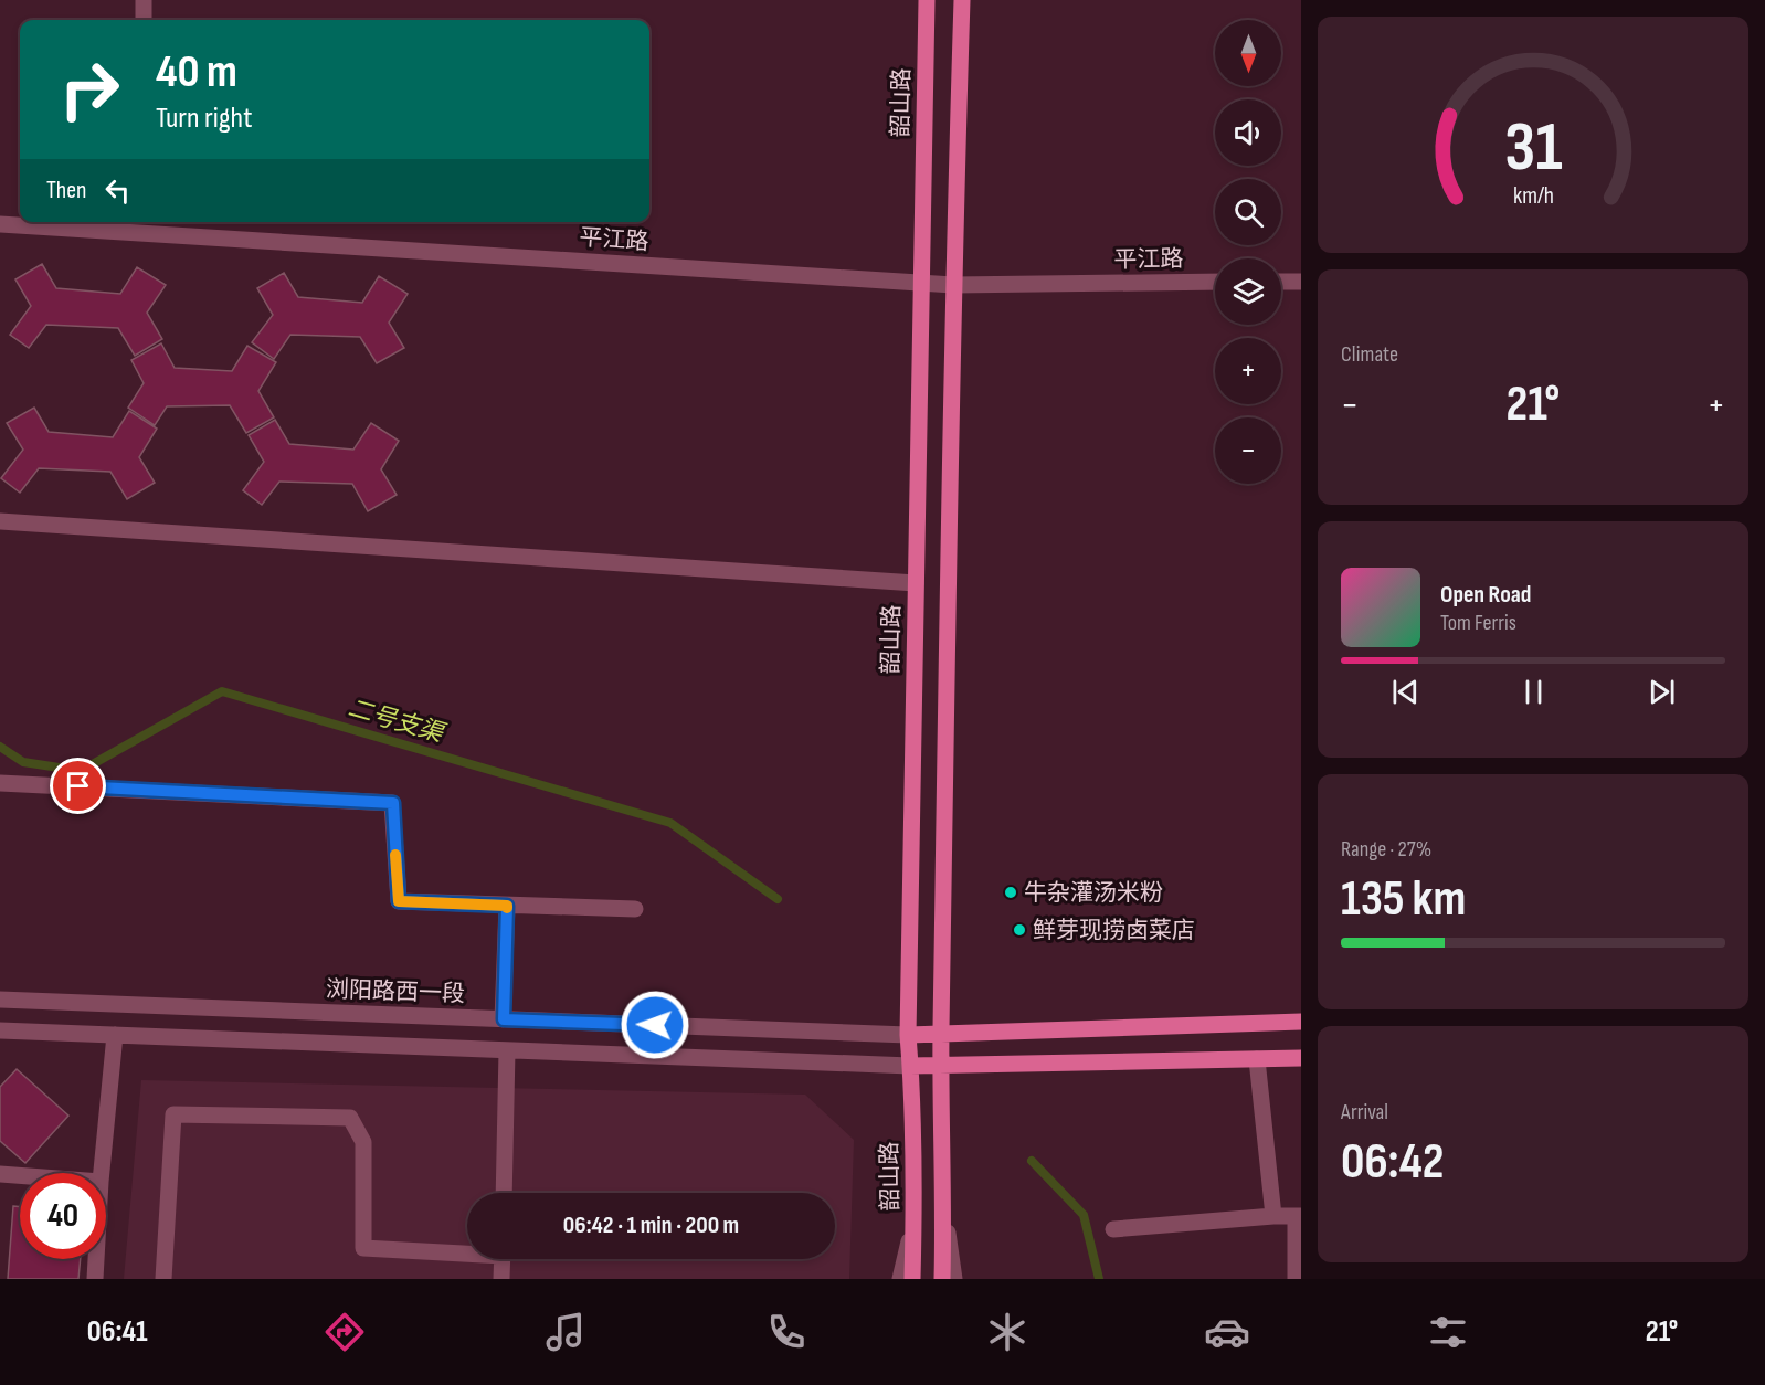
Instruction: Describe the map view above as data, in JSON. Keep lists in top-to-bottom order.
{
  "streets": {
    "main road": ["韶山路"],
    "street": ["平江路", "浏阳路西一段"]
  },
  "crossings": [
    ["韶山路", "平江路"],
    ["韶山路", "浏阳路西一段"]
  ],
  "water": ["二号支渠"],
  "places": ["牛杂灌汤米粉", "鲜芽现捞卤菜店"],
  "north": "bottom",
  "page": {
    "map_buttons": ["+", "−"],
    "turn": ["40 m", "Turn right"],
    "then": "Then",
    "tile": [
      "Climate",
      ["Range · 27%", "135 km"],
      ["Arrival", "06:42"]
    ],
    "heat": ["−", "21°", "+"],
    "song": ["Open Road", "Tom Ferris"],
    "limit": "40",
    "trip": "06:42 · 1 min · 200 m",
    "tabs": ["06:41", "21°"],
    "gauge": ["31", "km/h"]
  }
}
